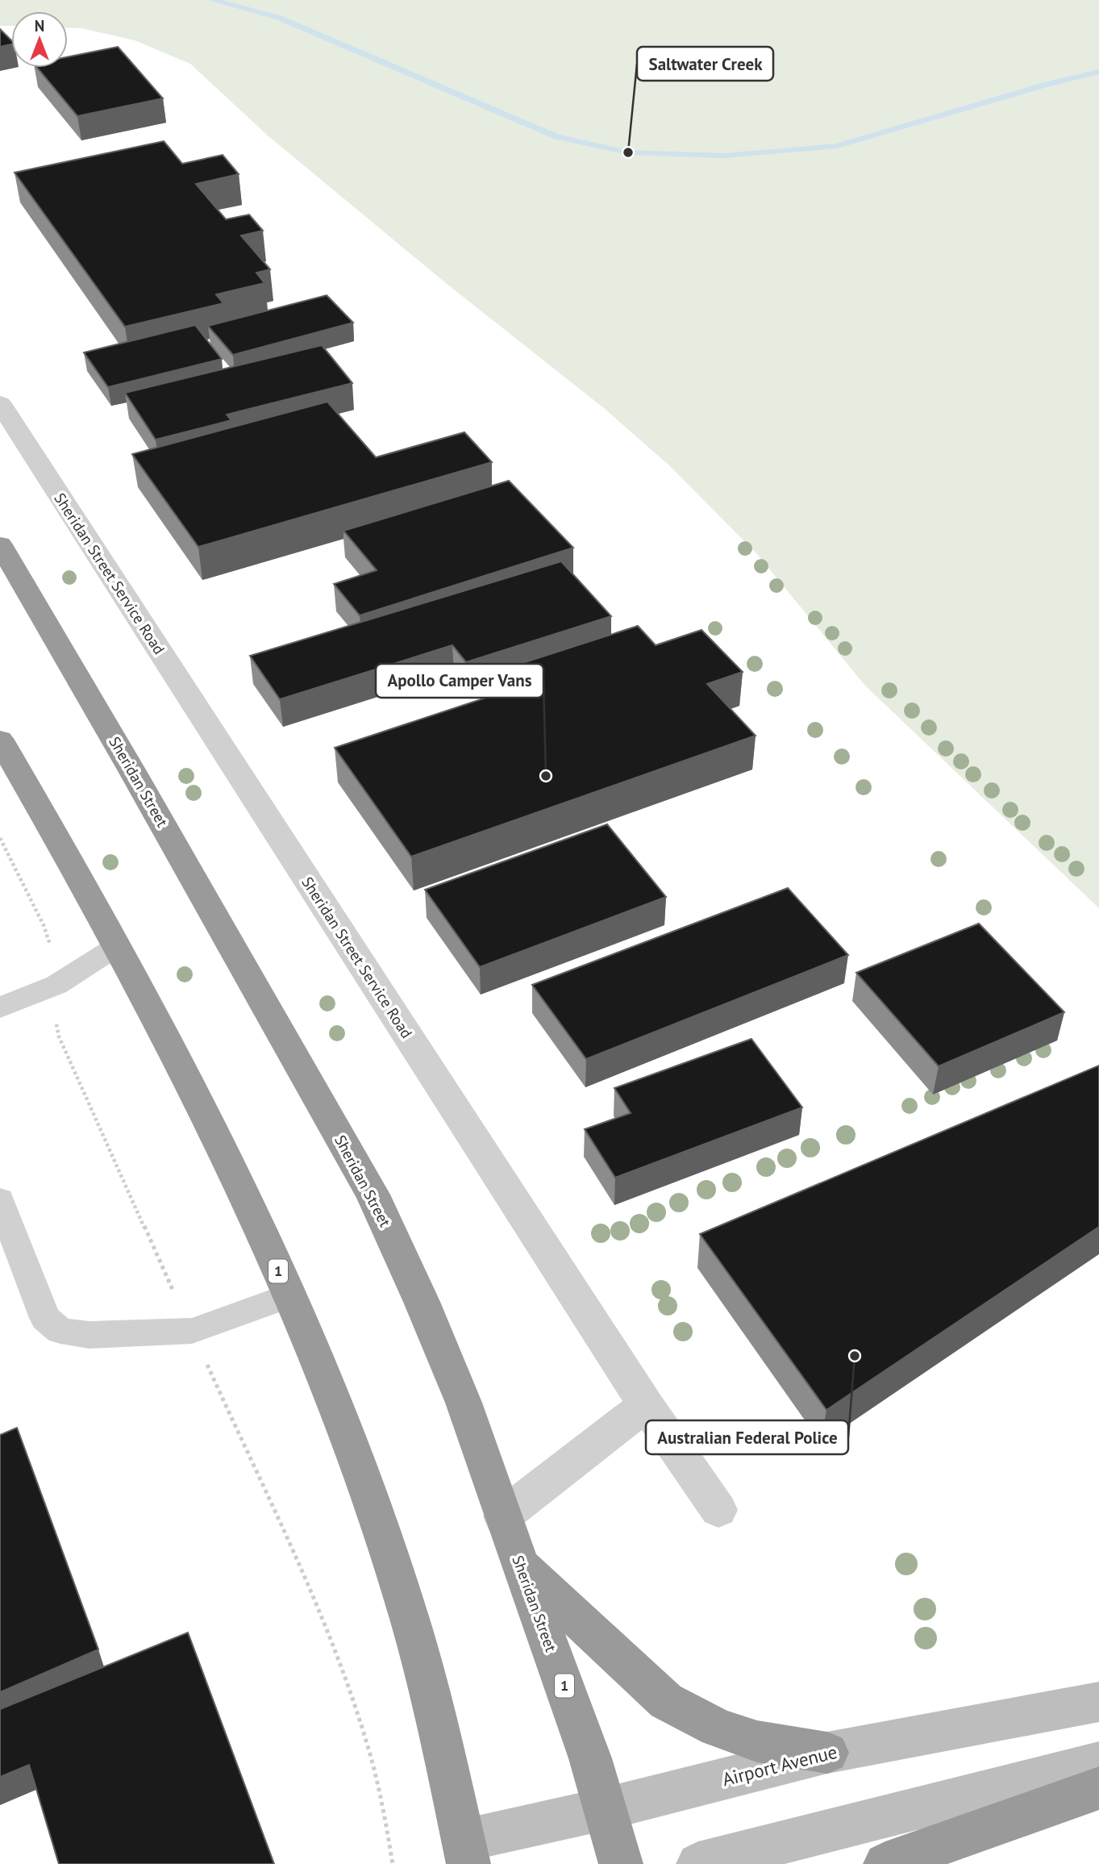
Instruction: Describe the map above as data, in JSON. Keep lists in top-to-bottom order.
{
  "streets": {
    "highway": ["Sheridan Street", "1"],
    "main road": ["Airport Avenue"],
    "street": ["Sheridan Street Service Road"]
  },
  "crossings": [
    ["Sheridan Street", "Airport Avenue"],
    ["1", "Airport Avenue"]
  ],
  "places": ["Saltwater Creek", "Apollo Camper Vans", "Australian Federal Police"],
  "north": "top"
}
